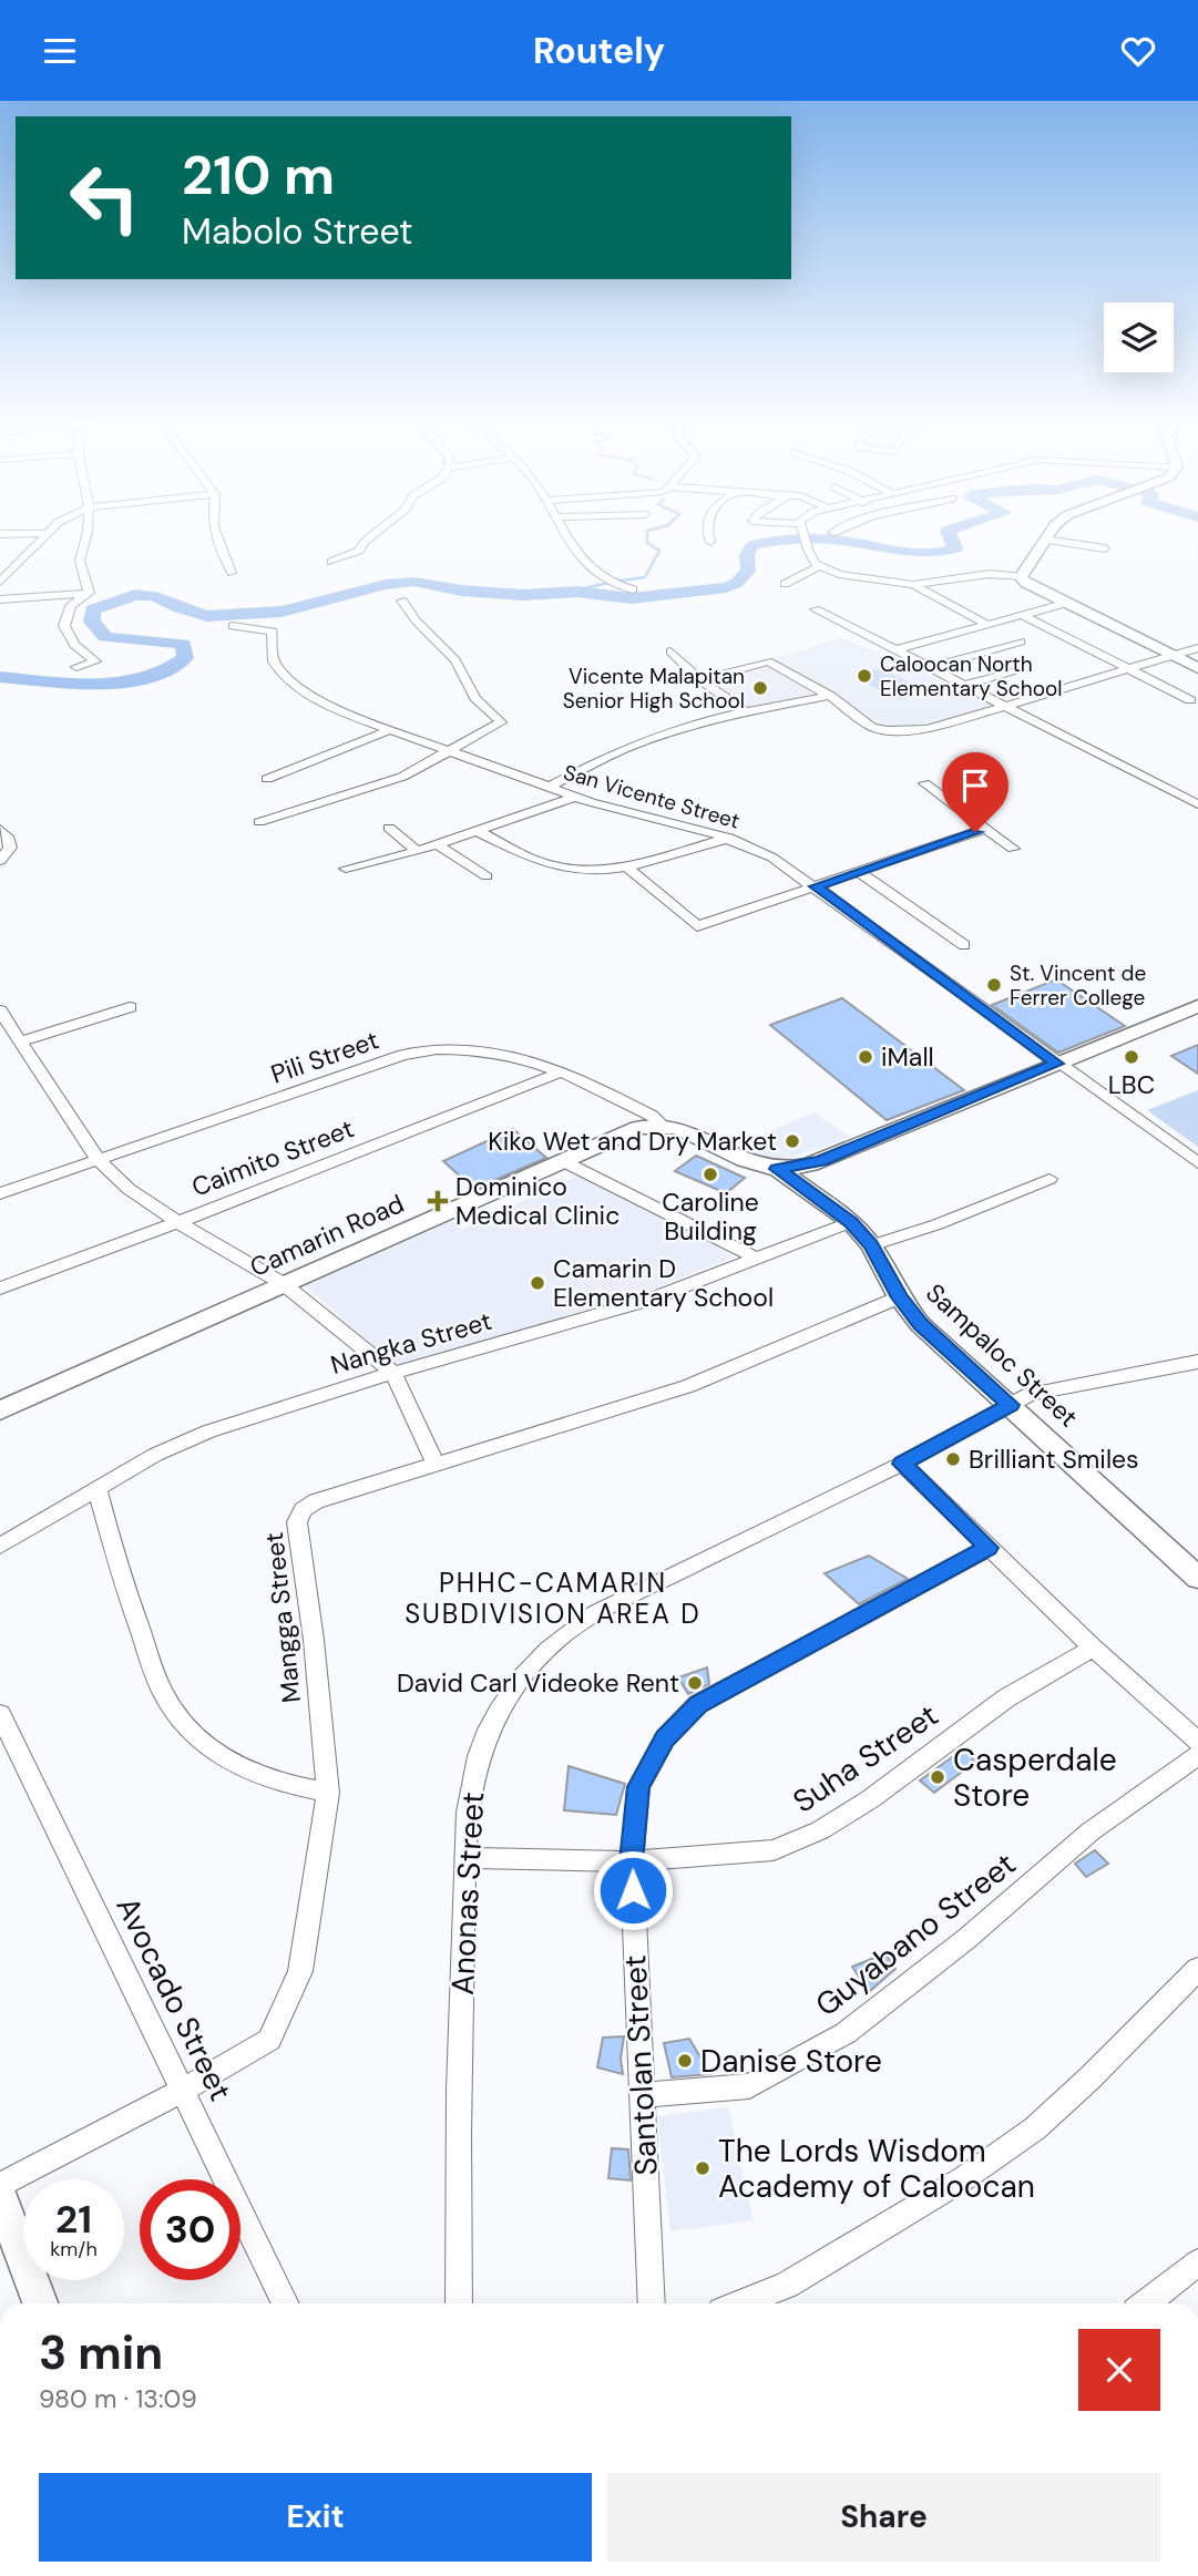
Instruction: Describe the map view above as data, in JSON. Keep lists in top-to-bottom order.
{
  "streets": {
    "main road": ["Camarin Road", "Sampaloc Street"],
    "street": [
      "San Vicente Street",
      "Pili Street",
      "Caimito Street",
      "Nangka Street",
      "Mangga Street",
      "Suha Street",
      "Anonas Street",
      "Guyabano Street",
      "Avocado Street",
      "Santolan Street"
    ]
  },
  "crossings": [
    ["Pili Street", "Caimito Street"],
    ["Pili Street", "Camarin Road"],
    ["Nangka Street", "Sampaloc Street"],
    ["Sampaloc Street", "Mangga Street"],
    ["Sampaloc Street", "Anonas Street"],
    ["Mangga Street", "Avocado Street"],
    ["Suha Street", "Anonas Street"],
    ["Suha Street", "Santolan Street"],
    ["Guyabano Street", "Santolan Street"]
  ],
  "districts": ["PHHC-CAMARIN SUBDIVISION AREA D"],
  "places": {
    "other": [
      "Caloocan North Elementary School",
      "Vicente Malapitan Senior High School",
      "St. Vincent de Ferrer College",
      "iMall",
      "LBC",
      "Kiko Wet and Dry Market",
      "Caroline Building",
      "Camarin D Elementary School",
      "Brilliant Smiles",
      "David Carl Videoke Rent",
      "Casperdale Store",
      "Danise Store",
      "The Lords Wisdom Academy of Caloocan"
    ],
    "health": ["Dominico Medical Clinic"]
  },
  "page": {
    "header": "Routely",
    "turn": ["210 m", "Mabolo Street"],
    "speed": "21 km/h",
    "limit": "30",
    "heading": ["3 min", "980 m · 13:09"],
    "buttons": ["Exit", "Share"]
  }
}
